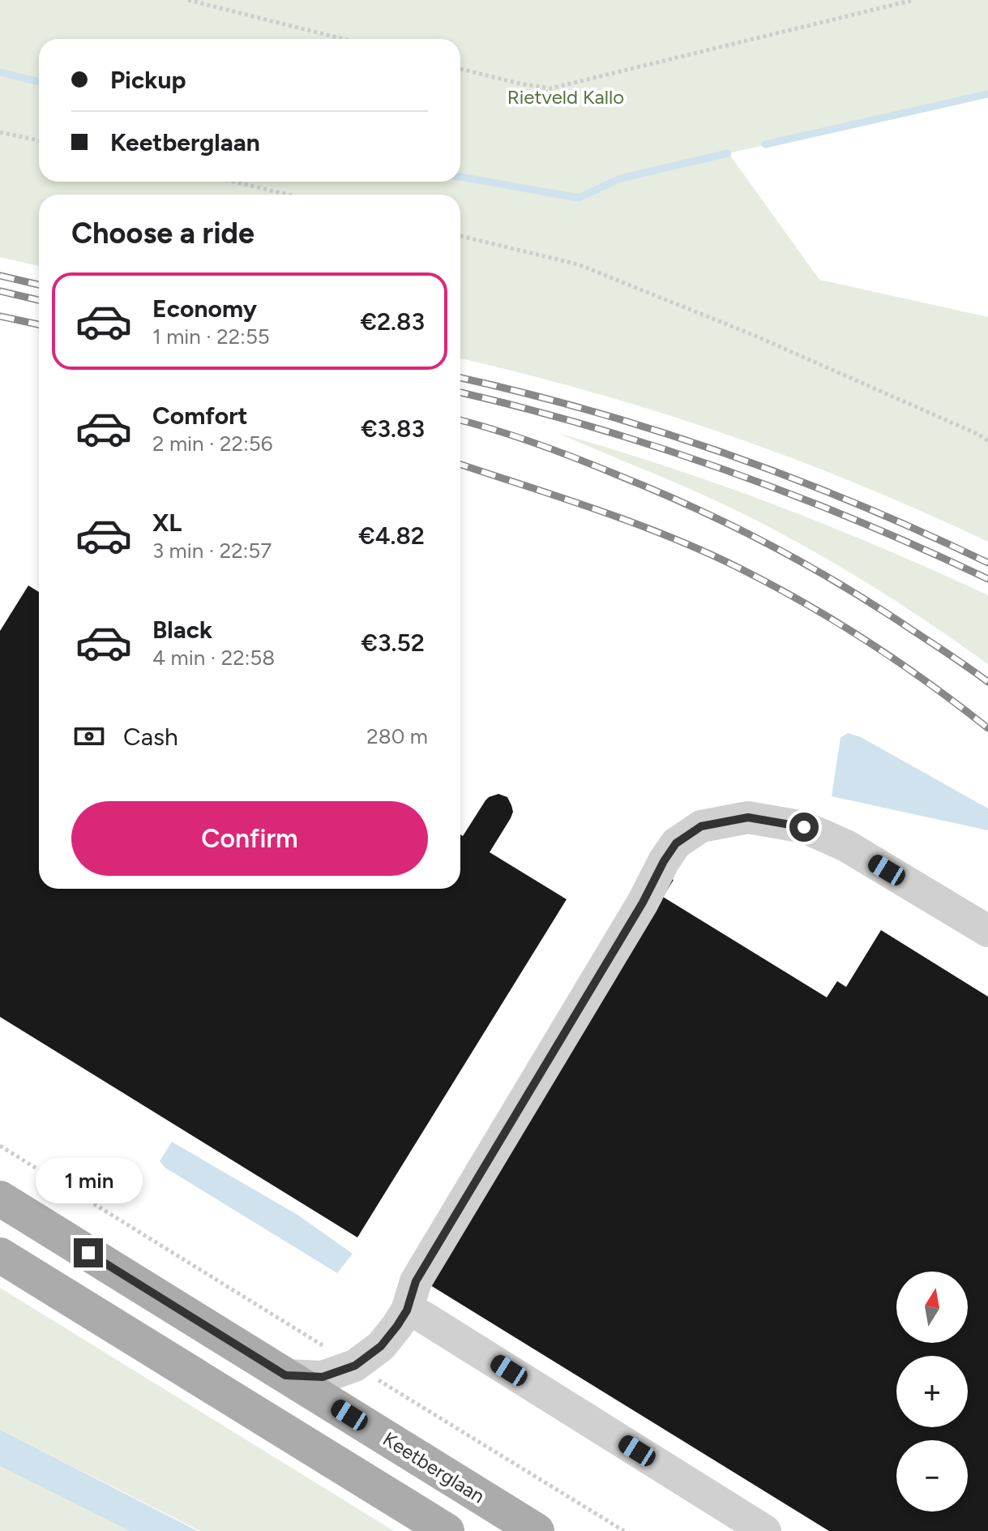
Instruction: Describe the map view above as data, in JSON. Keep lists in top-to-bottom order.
{
  "streets": {
    "main road": ["Keetberglaan"]
  },
  "parks": ["Rietveld Kallo"],
  "north": "top",
  "page": {
    "banner": ["Pickup", "Keetberglaan"],
    "heading": "Choose a ride",
    "list": [
      {
        "name": "Economy",
        "note": "1 min · 22:55",
        "value": "€2.83"
      },
      {
        "name": "Comfort",
        "note": "2 min · 22:56",
        "value": "€3.83"
      },
      {
        "name": "XL",
        "note": "3 min · 22:57",
        "value": "€4.82"
      },
      {
        "name": "Black",
        "note": "4 min · 22:58",
        "value": "€3.52"
      }
    ],
    "pay": ["Cash", "280 m"],
    "buttons": "Confirm",
    "bubble": "1 min",
    "map_buttons": ["+", "−"]
  }
}
